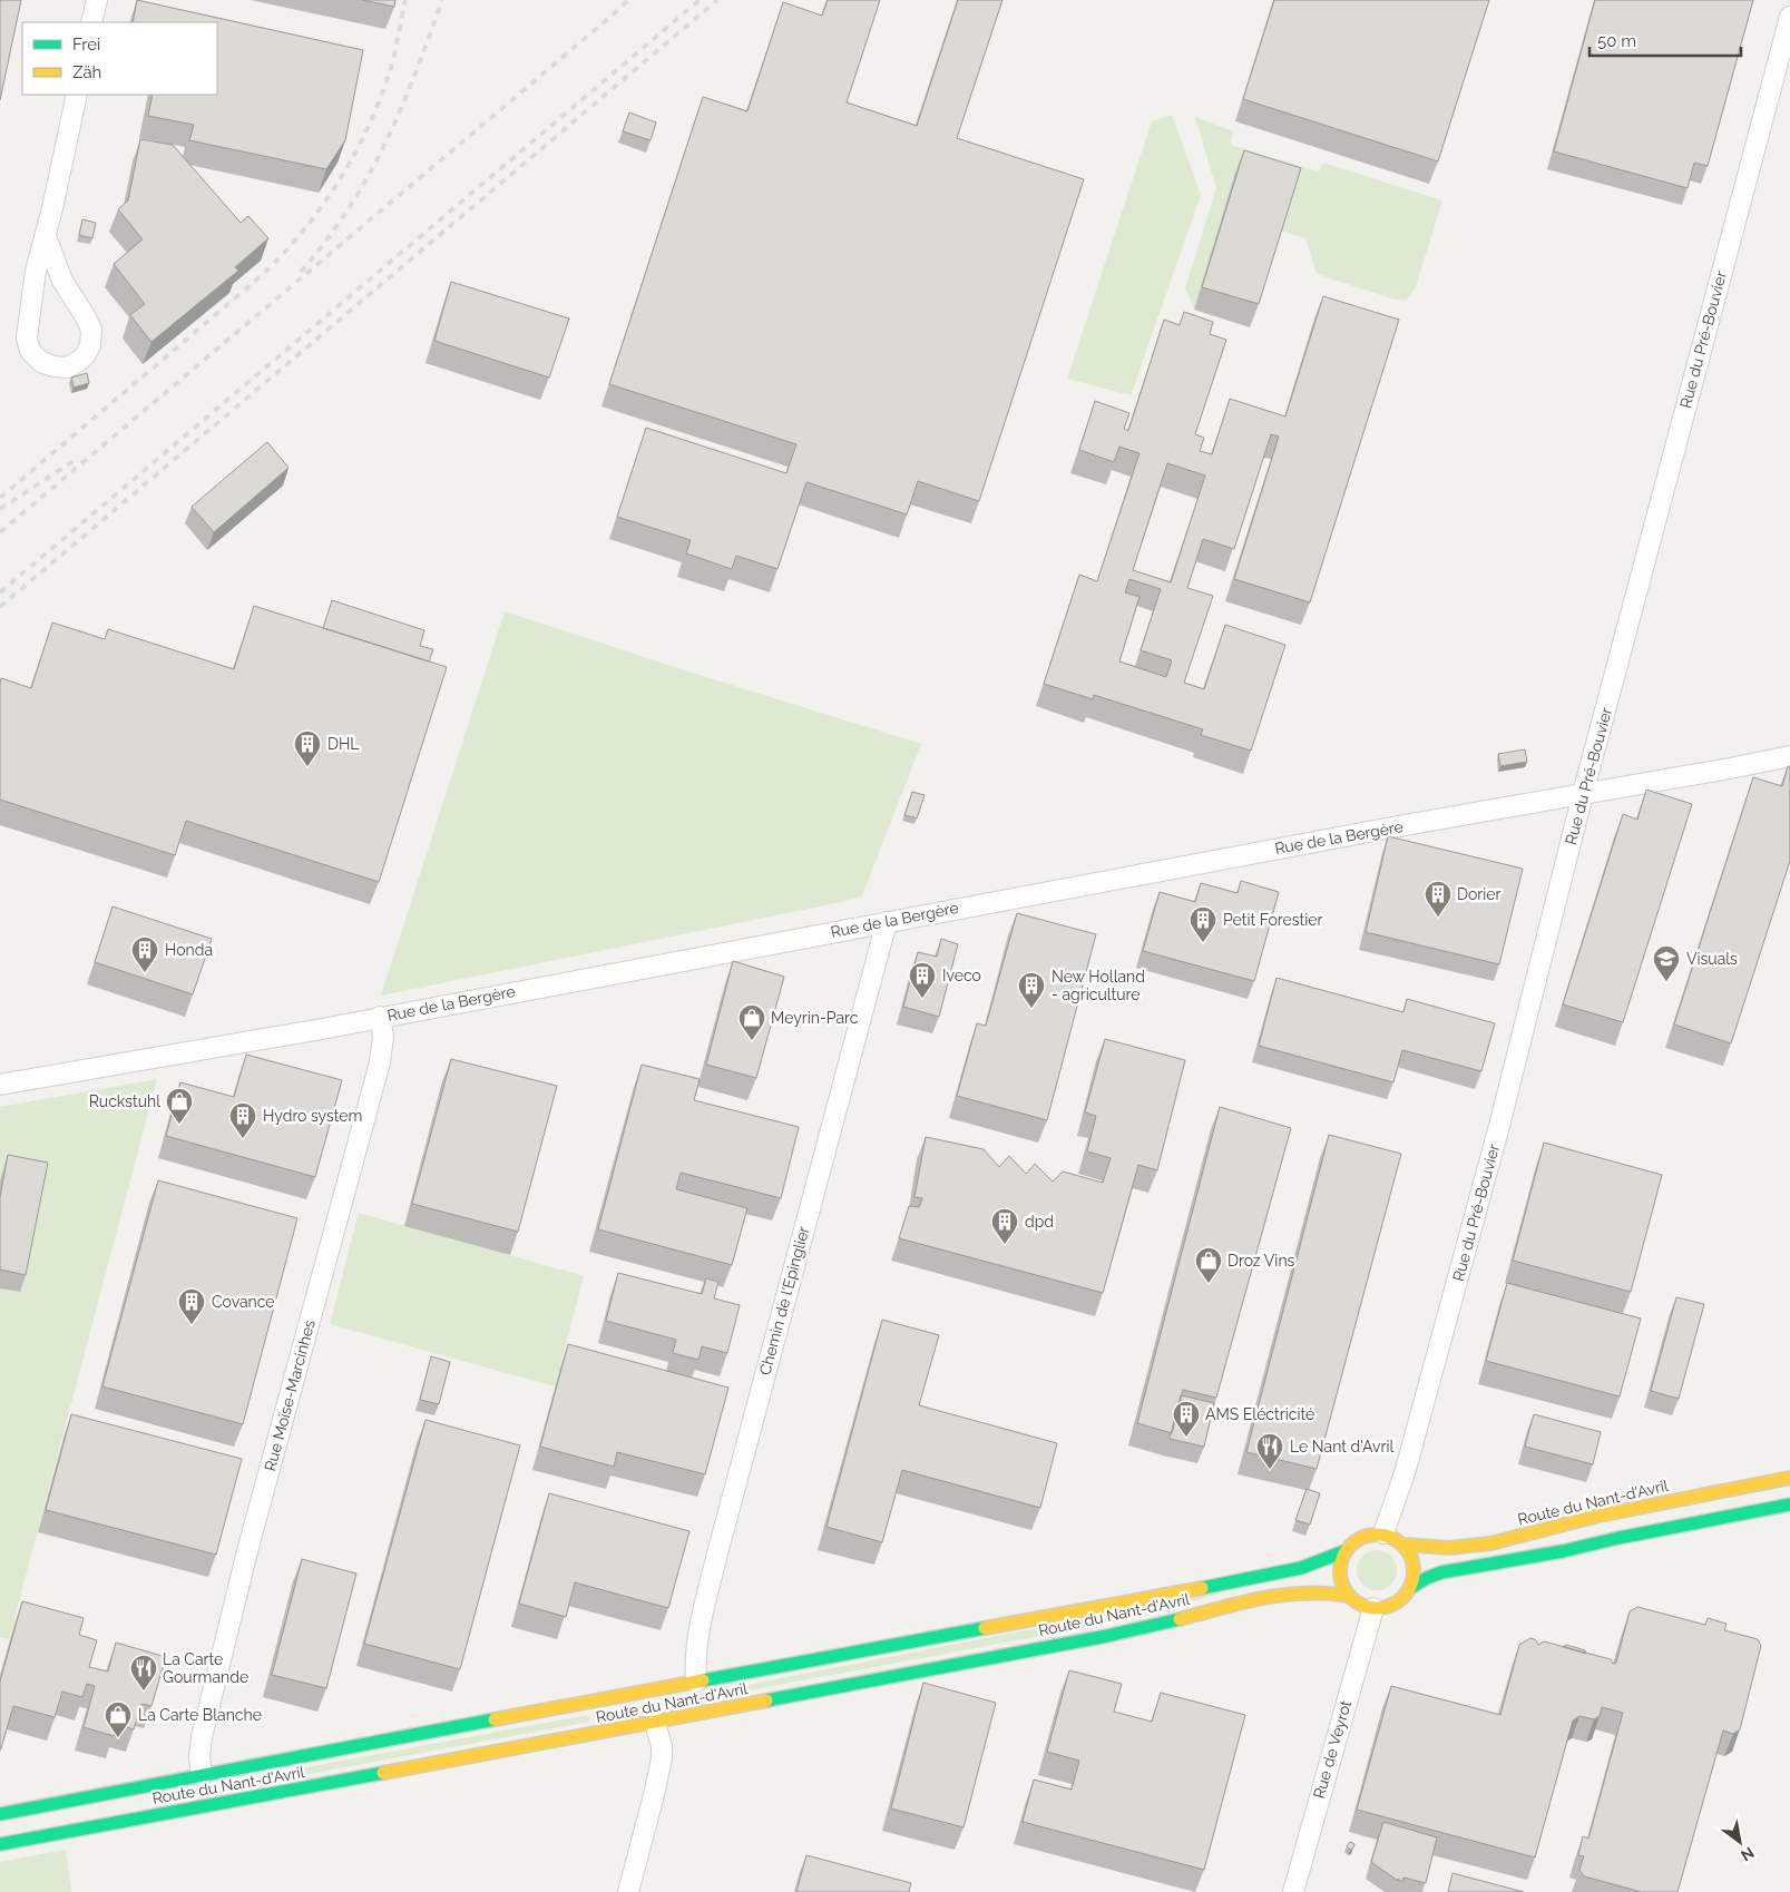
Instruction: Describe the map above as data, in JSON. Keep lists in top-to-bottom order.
{
  "streets": {
    "main road": ["Route du Nant-d'Avril"],
    "street": [
      "Rue du Pré-Bouvier",
      "Rue de la Bergère",
      "Chemin de l'Epinglier",
      "Rue Moïse-Marcinhes",
      "Rue de Veyrot"
    ]
  },
  "crossings": [
    ["Rue du Pré-Bouvier", "Rue de la Bergère"],
    ["Rue du Pré-Bouvier", "Route du Nant-d'Avril"],
    ["Rue du Pré-Bouvier", "Rue de Veyrot"],
    ["Rue de la Bergère", "Chemin de l'Epinglier"],
    ["Rue de la Bergère", "Rue Moïse-Marcinhes"],
    ["Chemin de l'Epinglier", "Route du Nant-d'Avril"],
    ["Rue Moïse-Marcinhes", "Route du Nant-d'Avril"],
    ["Route du Nant-d'Avril", "Rue de Veyrot"]
  ],
  "places": {
    "building": [
      "DHL",
      "Dorier",
      "Petit Forestier",
      "Honda",
      "Iveco",
      "New Holland - agriculture",
      "Hydro system",
      "dpd",
      "Covance",
      "AMS Eléctricité"
    ],
    "school or university": ["Visuals"],
    "shop": [
      "Meyrin-Parc",
      "Ruckstuhl",
      "Droz Vins",
      "La Carte Blanche"
    ],
    "restaurant": ["Le Nant d'Avril", "La Carte Gourmande"]
  },
  "legend": ["Frei", "Zäh"],
  "scale_bar": "50 m",
  "north": "bottom right"
}
